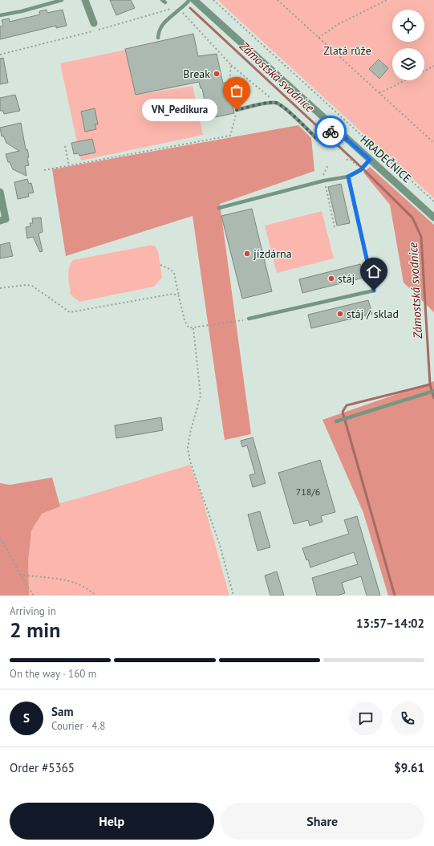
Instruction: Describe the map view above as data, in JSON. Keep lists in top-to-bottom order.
{
  "streets": {
    "street": ["HRADEČNICE"]
  },
  "water": ["Zámostská svodnice"],
  "parks": ["Zlatá růže"],
  "places": [
    "Break",
    "VN_Pedikura",
    "jízdárna",
    "stáj",
    "stáj / sklad"
  ],
  "house_numbers": ["718/6"],
  "page": {
    "bubble": "VN_Pedikura",
    "heading": ["2 min", "Arriving in", "13:57–14:02"],
    "panel": [
      "Sam",
      "Courier · 4.8",
      "Order #5365",
      "$9.61"
    ],
    "bar": "On the way · 160 m",
    "round": "S",
    "buttons": ["Help", "Share"]
  }
}
